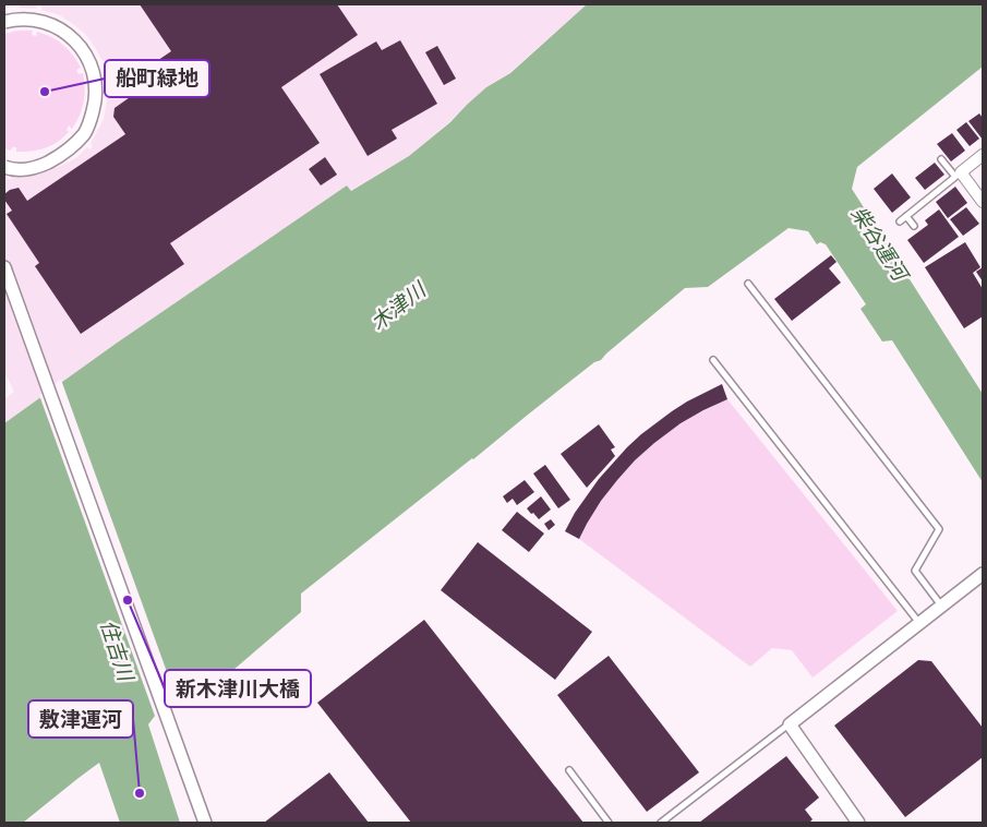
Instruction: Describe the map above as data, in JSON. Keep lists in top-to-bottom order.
{
  "water": ["柴谷運河", "木津川", "住吉川"],
  "places": ["船町緑地", "新木津川大橋", "敷津運河"]
}
